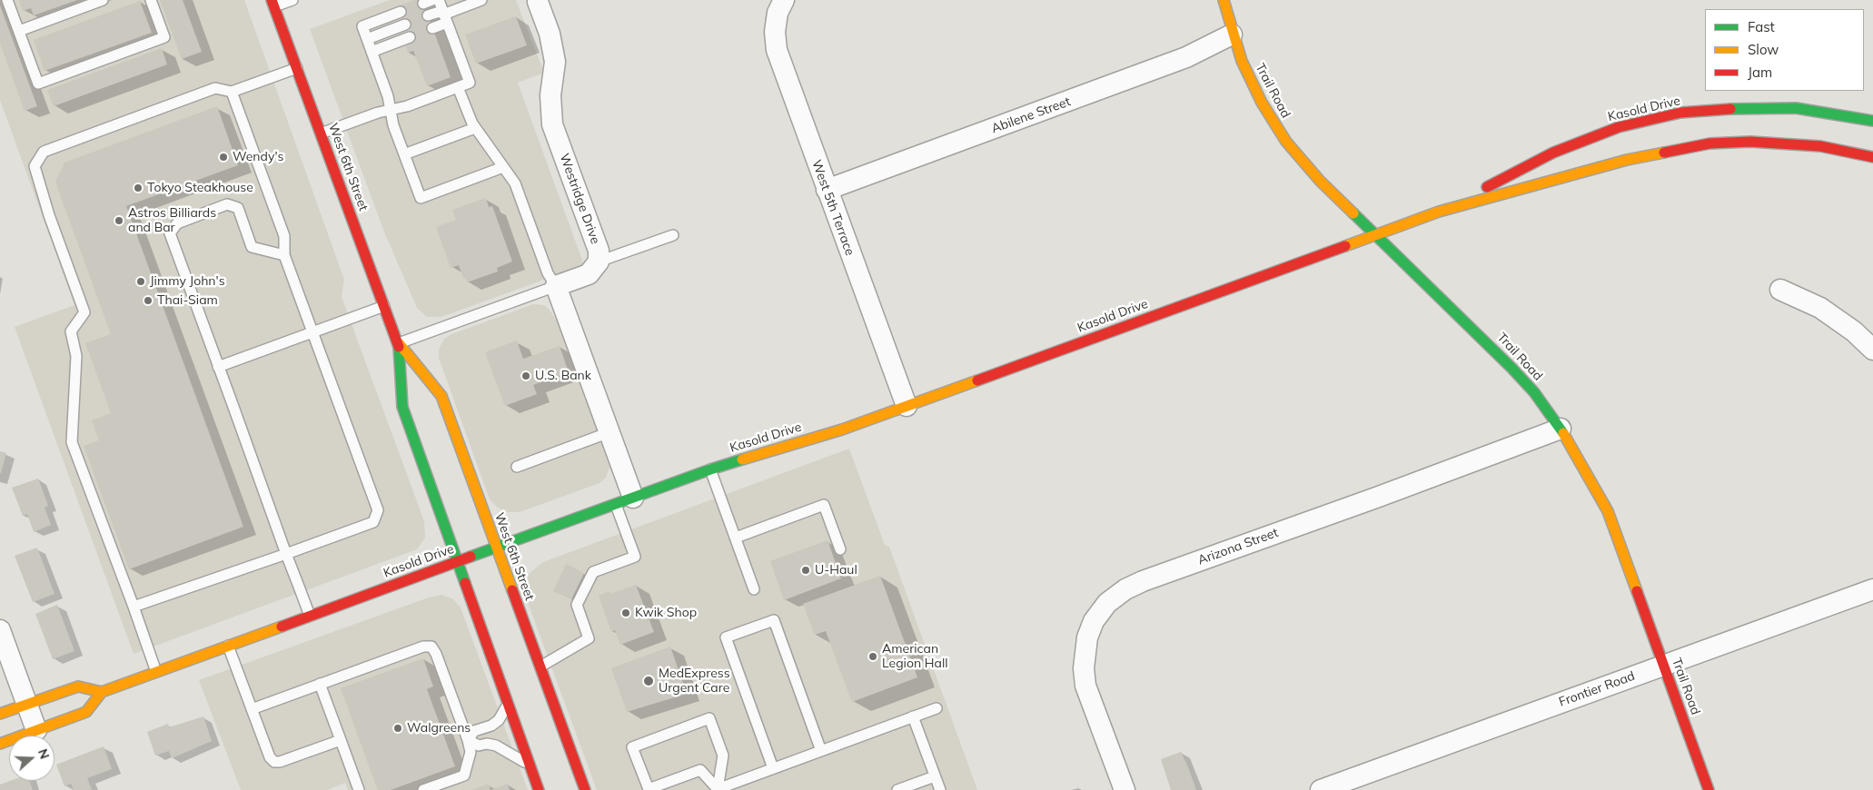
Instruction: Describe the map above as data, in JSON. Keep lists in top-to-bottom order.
{
  "streets": {
    "main road": ["Trail Road", "Kasold Drive", "West 6th Street"],
    "street": [
      "Abilene Street",
      "Westridge Drive",
      "West 5th Terrace",
      "Arizona Street",
      "Frontier Road"
    ]
  },
  "crossings": [
    ["Trail Road", "Kasold Drive"],
    ["Trail Road", "Abilene Street"],
    ["Trail Road", "Arizona Street"],
    ["Trail Road", "Frontier Road"],
    ["Kasold Drive", "West 6th Street"],
    ["Kasold Drive", "West 5th Terrace"],
    ["Abilene Street", "West 5th Terrace"]
  ],
  "places": [
    "Wendy's",
    "Tokyo Steakhouse",
    "Astros Billiards and Bar",
    "Jimmy John's",
    "Thai-Siam",
    "U.S. Bank",
    "U-Haul",
    "Kwik Shop",
    "American Legion Hall",
    "MedExpress Urgent Care",
    "Walgreens"
  ],
  "legend": ["Fast", "Slow", "Jam"],
  "north": "right"
}
